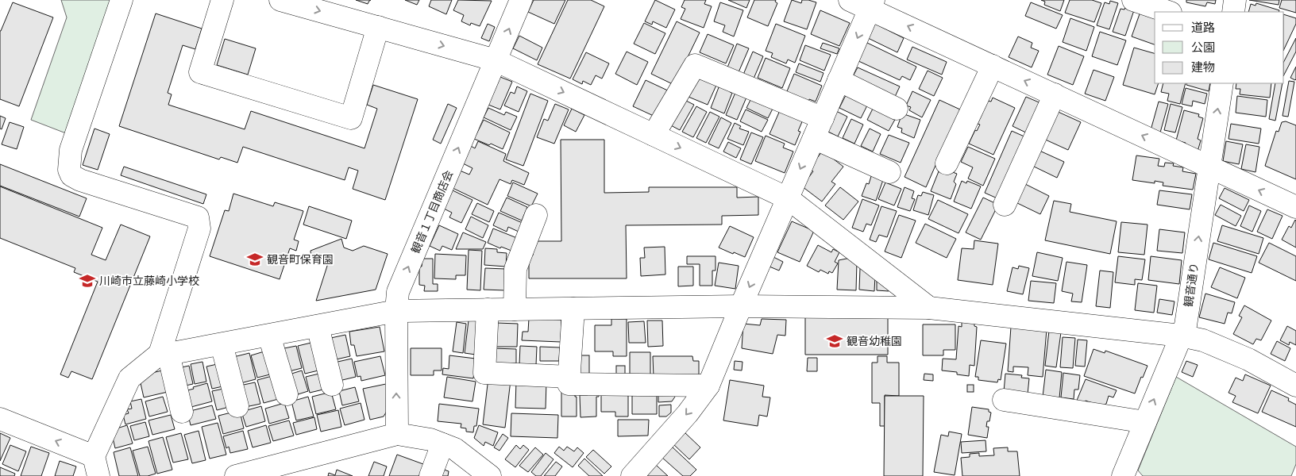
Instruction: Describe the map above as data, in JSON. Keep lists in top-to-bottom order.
{
  "streets": {
    "street": ["観音１丁目商店会", "観音通り"]
  },
  "places": {
    "school or university": ["観音町保育園", "川崎市立藤崎小学校", "観音幼稚園"]
  },
  "legend": ["道路", "公園", "建物"]
}
